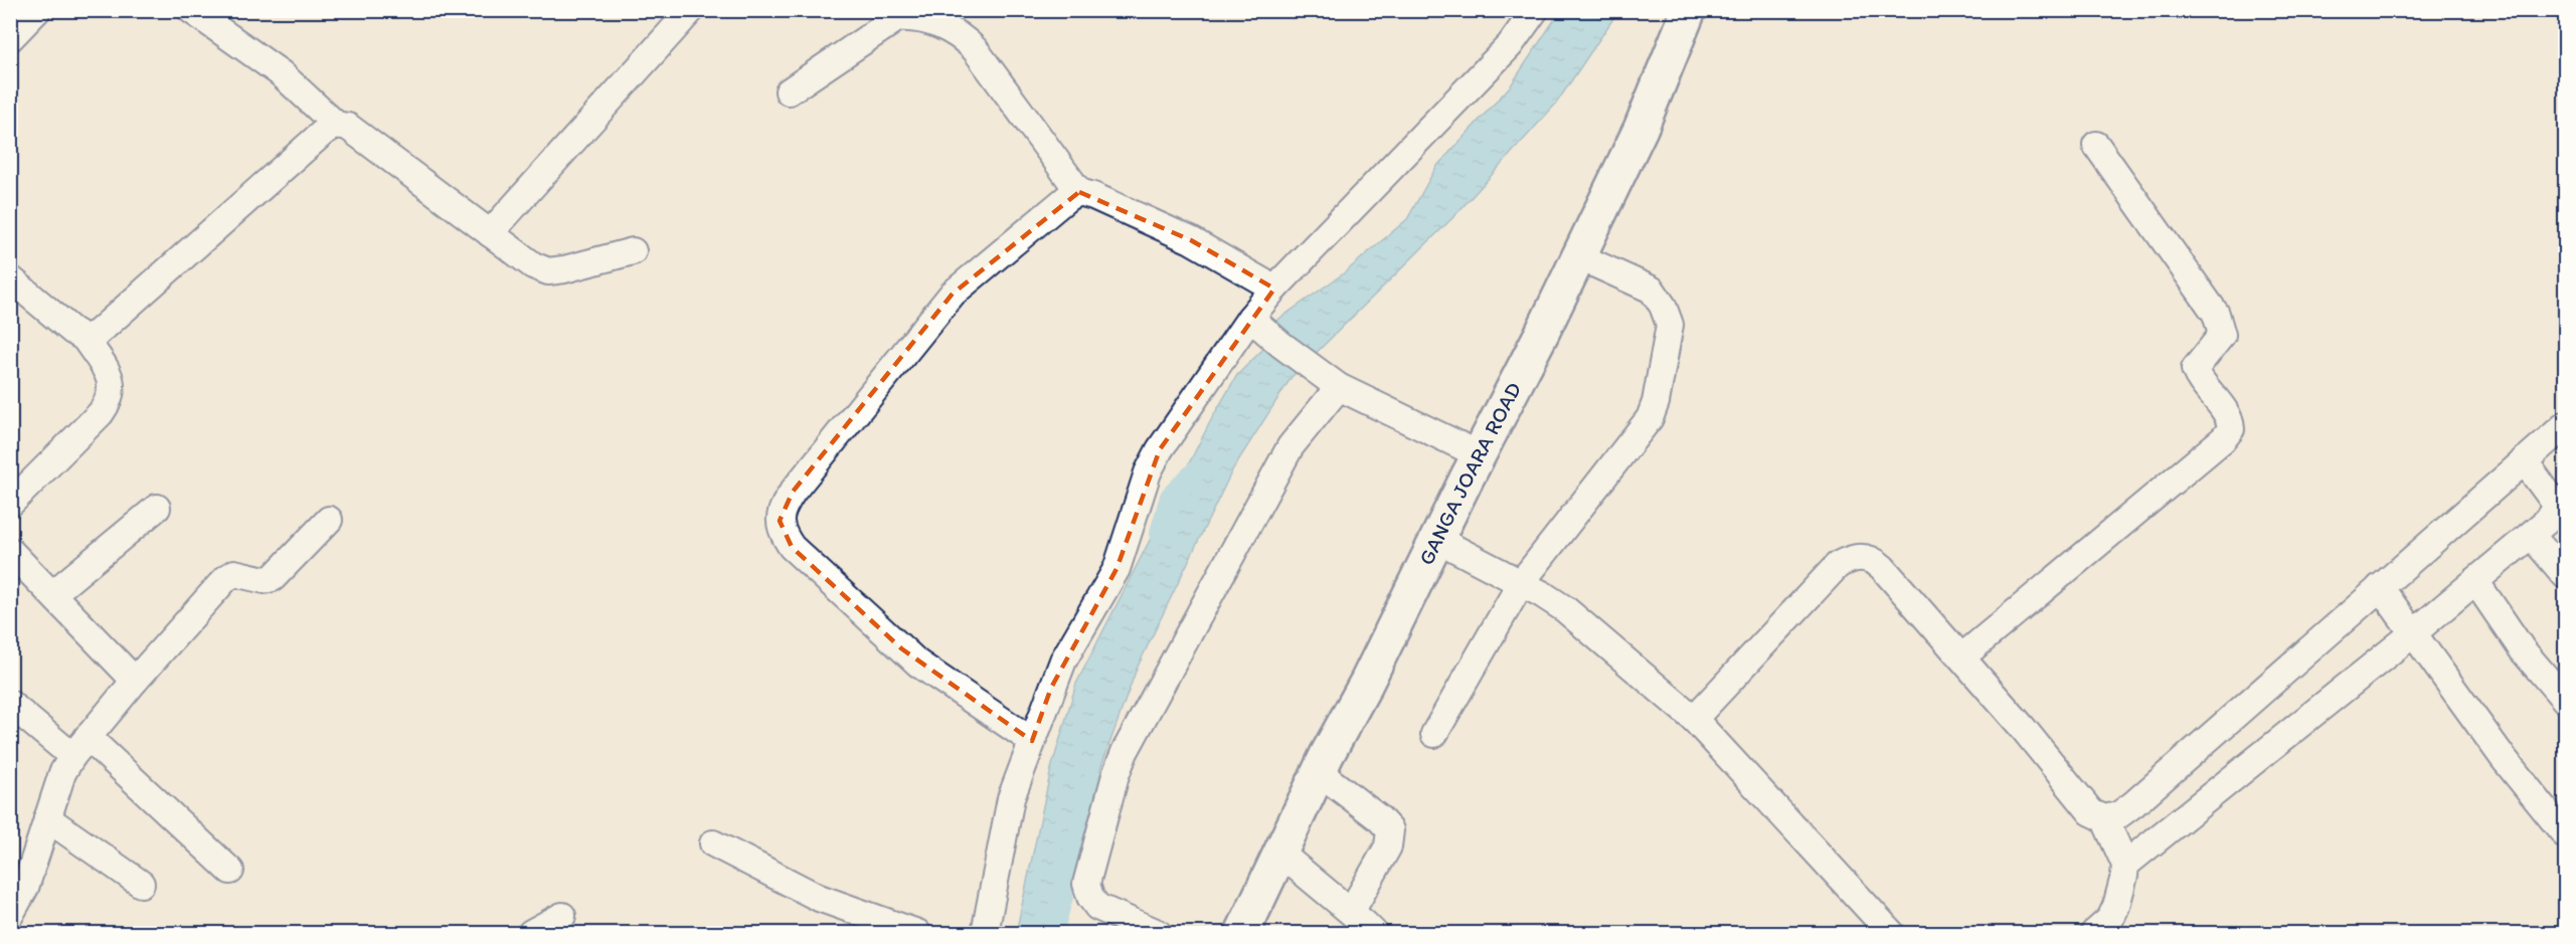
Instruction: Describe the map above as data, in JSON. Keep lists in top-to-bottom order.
{
  "streets": {
    "main road": ["GANGA JOARA ROAD"]
  }
}
